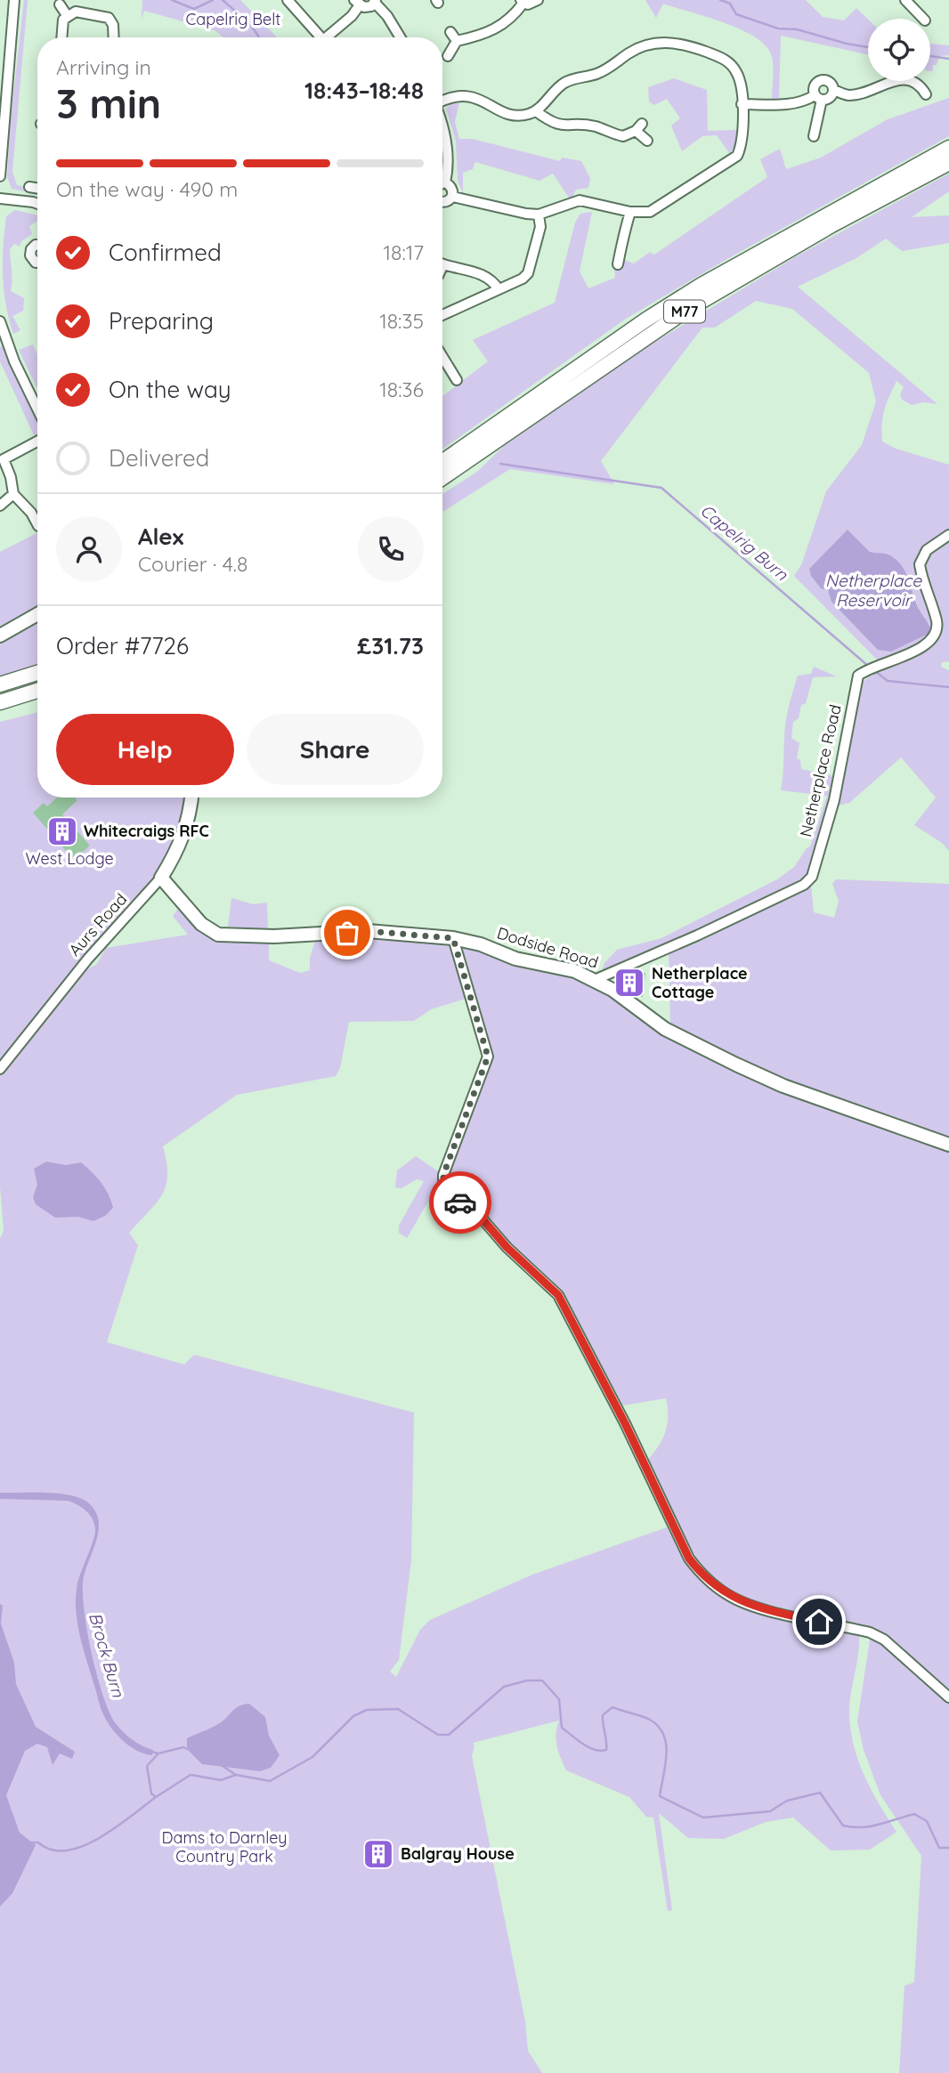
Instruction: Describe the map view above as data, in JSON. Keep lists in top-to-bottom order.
{
  "streets": {
    "highway": ["M77"],
    "main road": ["Aurs Road", "Dodside Road"],
    "street": ["Netherplace Road"]
  },
  "crossings": [
    ["Netherplace Road", "Dodside Road"],
    ["Aurs Road", "Dodside Road"]
  ],
  "water": ["Capelrig Burn", "Netherplace Reservoir", "Brock Burn"],
  "parks": ["Capelrig Belt", "West Lodge", "Dams to Darnley Country Park"],
  "places": {
    "building": ["Whitecraigs RFC", "Netherplace Cottage", "Balgray House"]
  },
  "page": {
    "heading": ["3 min", "Arriving in", "18:43–18:48"],
    "panel": [
      "Alex",
      "Courier · 4.8",
      "Order #7726",
      "£31.73"
    ],
    "bar": "On the way · 490 m",
    "list": [
      ["Confirmed", "18:17"],
      ["Preparing", "18:35"],
      ["On the way", "18:36"],
      "Delivered"
    ],
    "buttons": ["Help", "Share"]
  }
}
